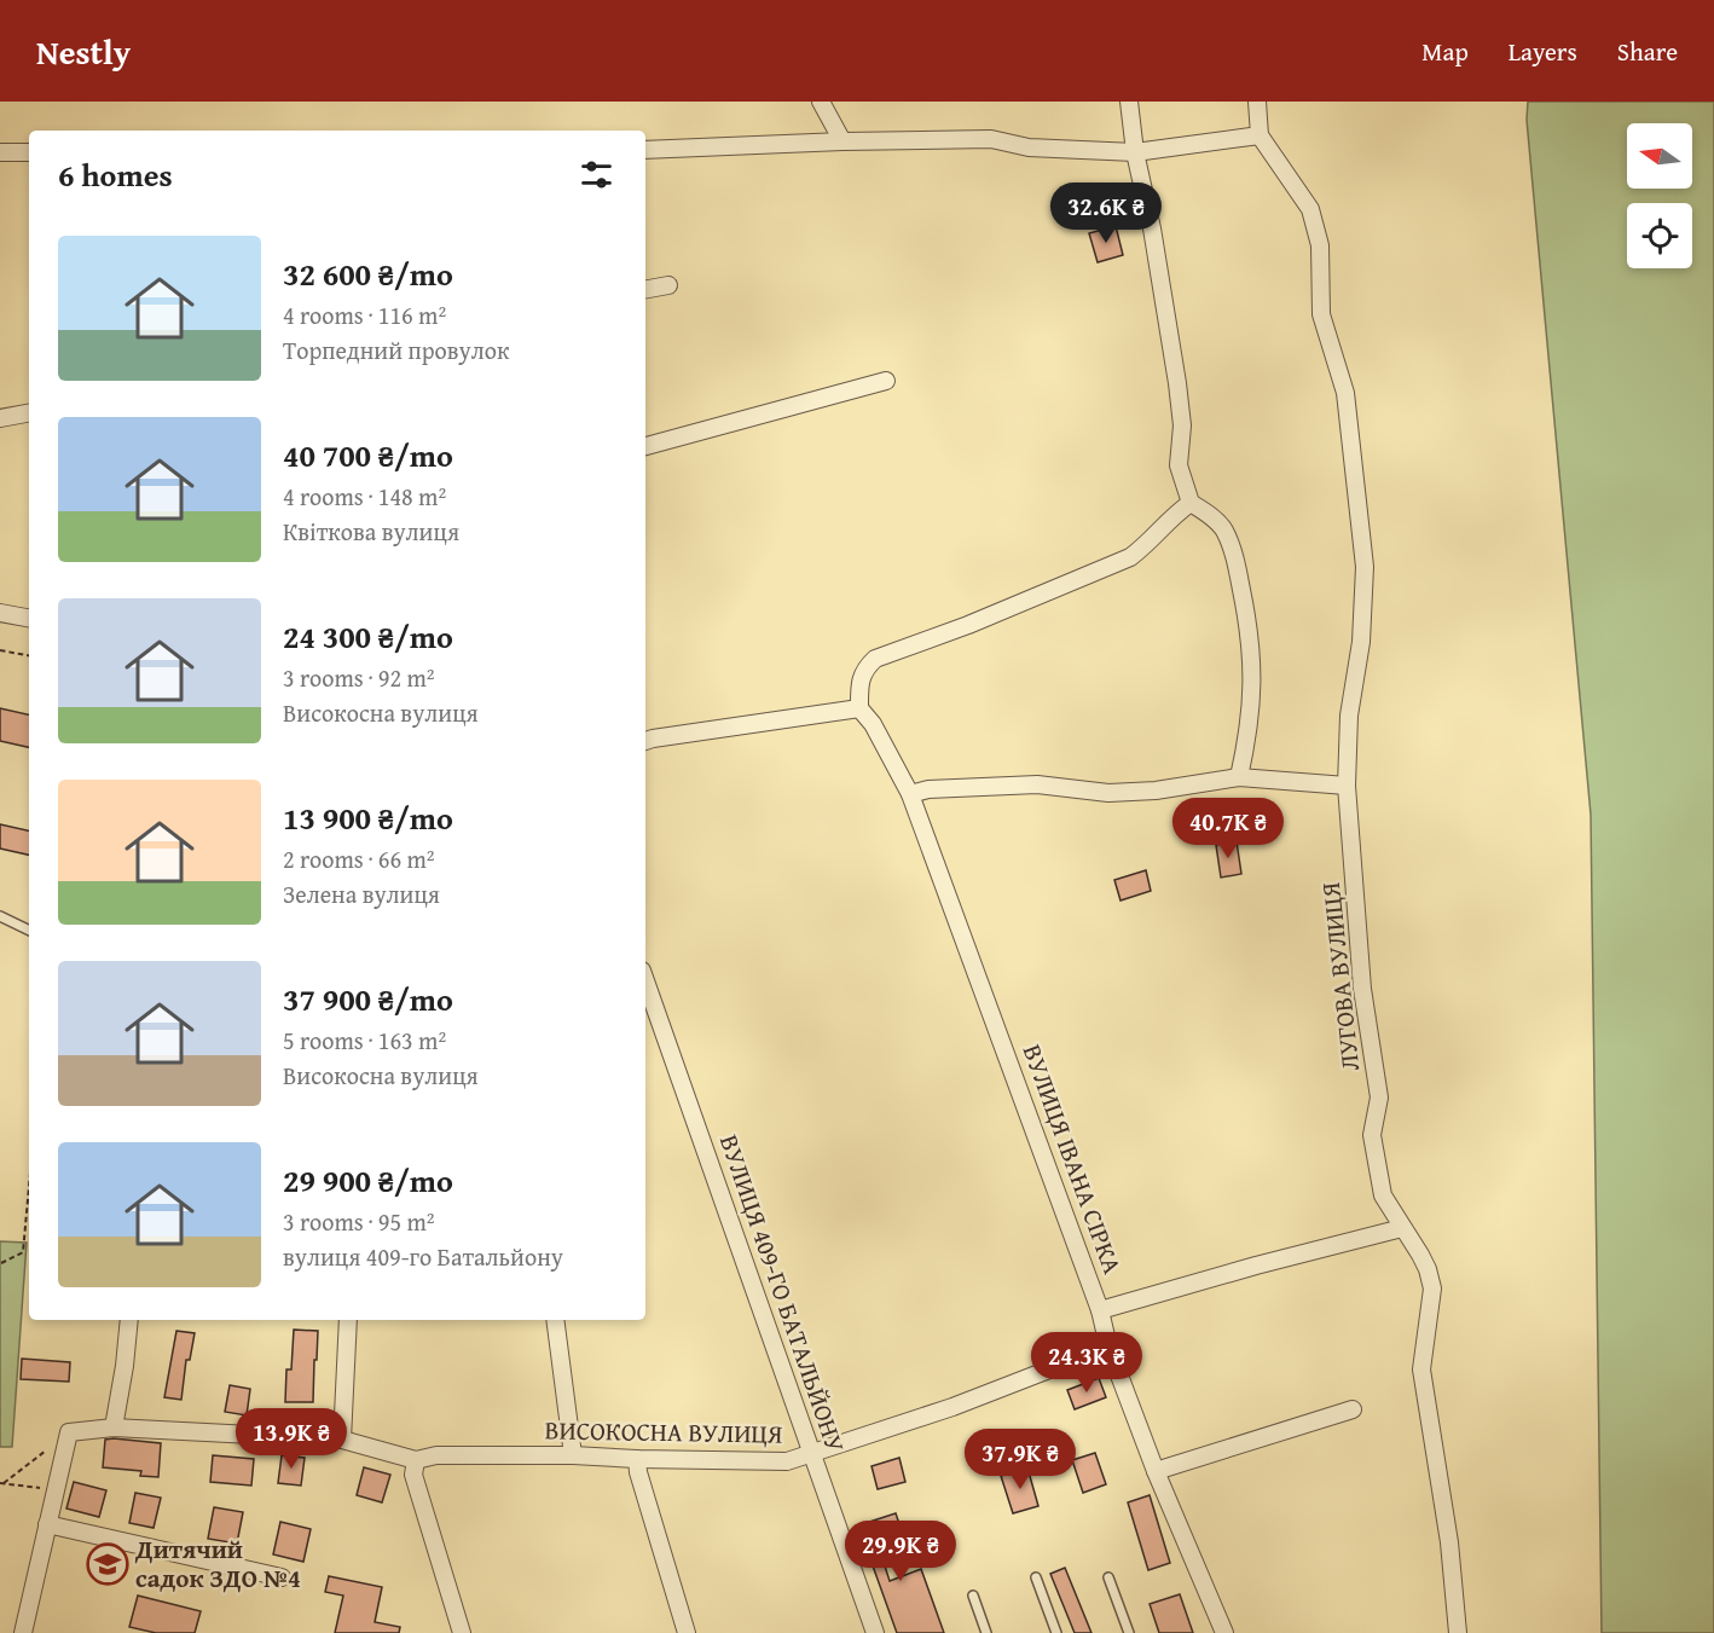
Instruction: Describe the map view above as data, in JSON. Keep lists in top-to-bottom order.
{
  "streets": {
    "street": [
      "ЛУГОВА ВУЛИЦЯ",
      "ВУЛИЦЯ ІВАНА СІРКА",
      "ВУЛИЦЯ 409-ГО БАТАЛЬЙОНУ",
      "ВИСОКОСНА ВУЛИЦЯ"
    ]
  },
  "crossings": [
    ["ВУЛИЦЯ ІВАНА СІРКА", "ВИСОКОСНА ВУЛИЦЯ"],
    ["ВУЛИЦЯ 409-ГО БАТАЛЬЙОНУ", "ВИСОКОСНА ВУЛИЦЯ"]
  ],
  "places": {
    "school or university": ["Дитячий садок ЗДО №4"]
  },
  "north": "left",
  "page": {
    "header": "Nestly",
    "nav": ["Map", "Layers", "Share"],
    "heading": "6 homes",
    "price": [
      "32.6K ₴",
      "40.7K ₴",
      "24.3K ₴",
      "13.9K ₴",
      "37.9K ₴",
      "29.9K ₴"
    ],
    "list": [
      {
        "name": "32 600 ₴/mo",
        "note": "4 rooms · 116 m² · Торпедний провулок"
      },
      {
        "name": "40 700 ₴/mo",
        "note": "4 rooms · 148 m² · Квіткова вулиця"
      },
      {
        "name": "24 300 ₴/mo",
        "note": "3 rooms · 92 m² · Високосна вулиця"
      },
      {
        "name": "13 900 ₴/mo",
        "note": "2 rooms · 66 m² · Зелена вулиця"
      },
      {
        "name": "37 900 ₴/mo",
        "note": "5 rooms · 163 m² · Високосна вулиця"
      },
      {
        "name": "29 900 ₴/mo",
        "note": "3 rooms · 95 m² · вулиця 409-го Батальйону"
      }
    ]
  }
}
